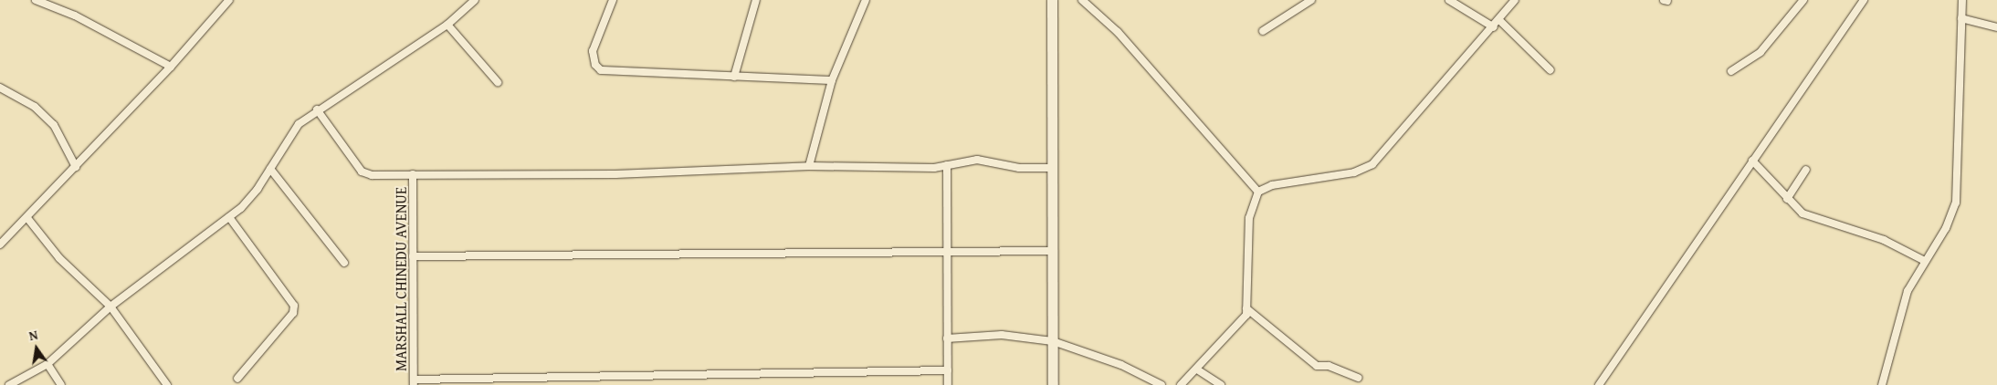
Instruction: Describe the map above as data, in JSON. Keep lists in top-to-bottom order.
{
  "streets": {
    "street": ["MARSHALL CHINEDU AVENUE"]
  },
  "north": "top"
}
